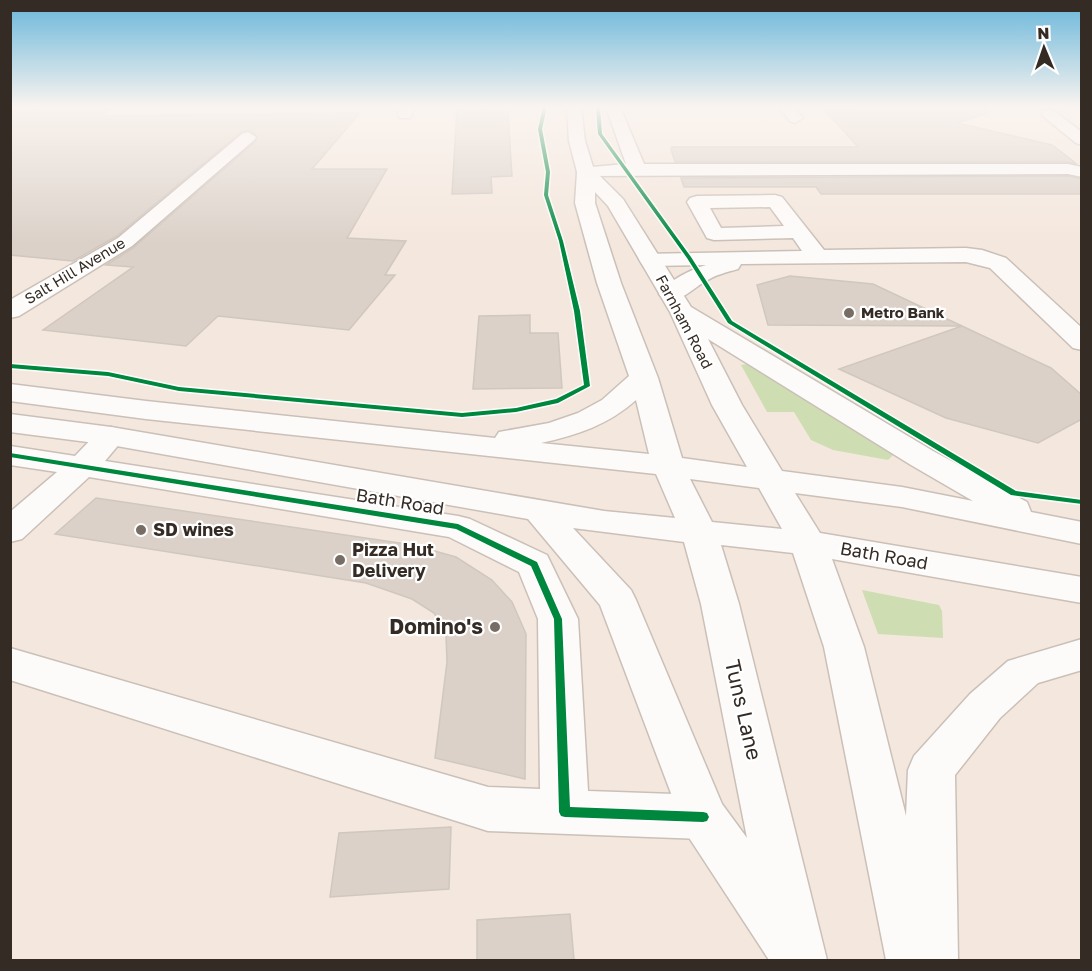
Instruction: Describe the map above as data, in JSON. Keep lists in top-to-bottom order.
{
  "streets": {
    "main road": [
      "Salt Hill Avenue",
      "Farnham Road",
      "Bath Road",
      "Tuns Lane"
    ]
  },
  "crossings": [
    ["Farnham Road", "Tuns Lane"],
    ["Bath Road", "Tuns Lane"]
  ],
  "places": [
    "Metro Bank",
    "SD wines",
    "Pizza Hut Delivery",
    "Domino's"
  ],
  "north": "top"
}
